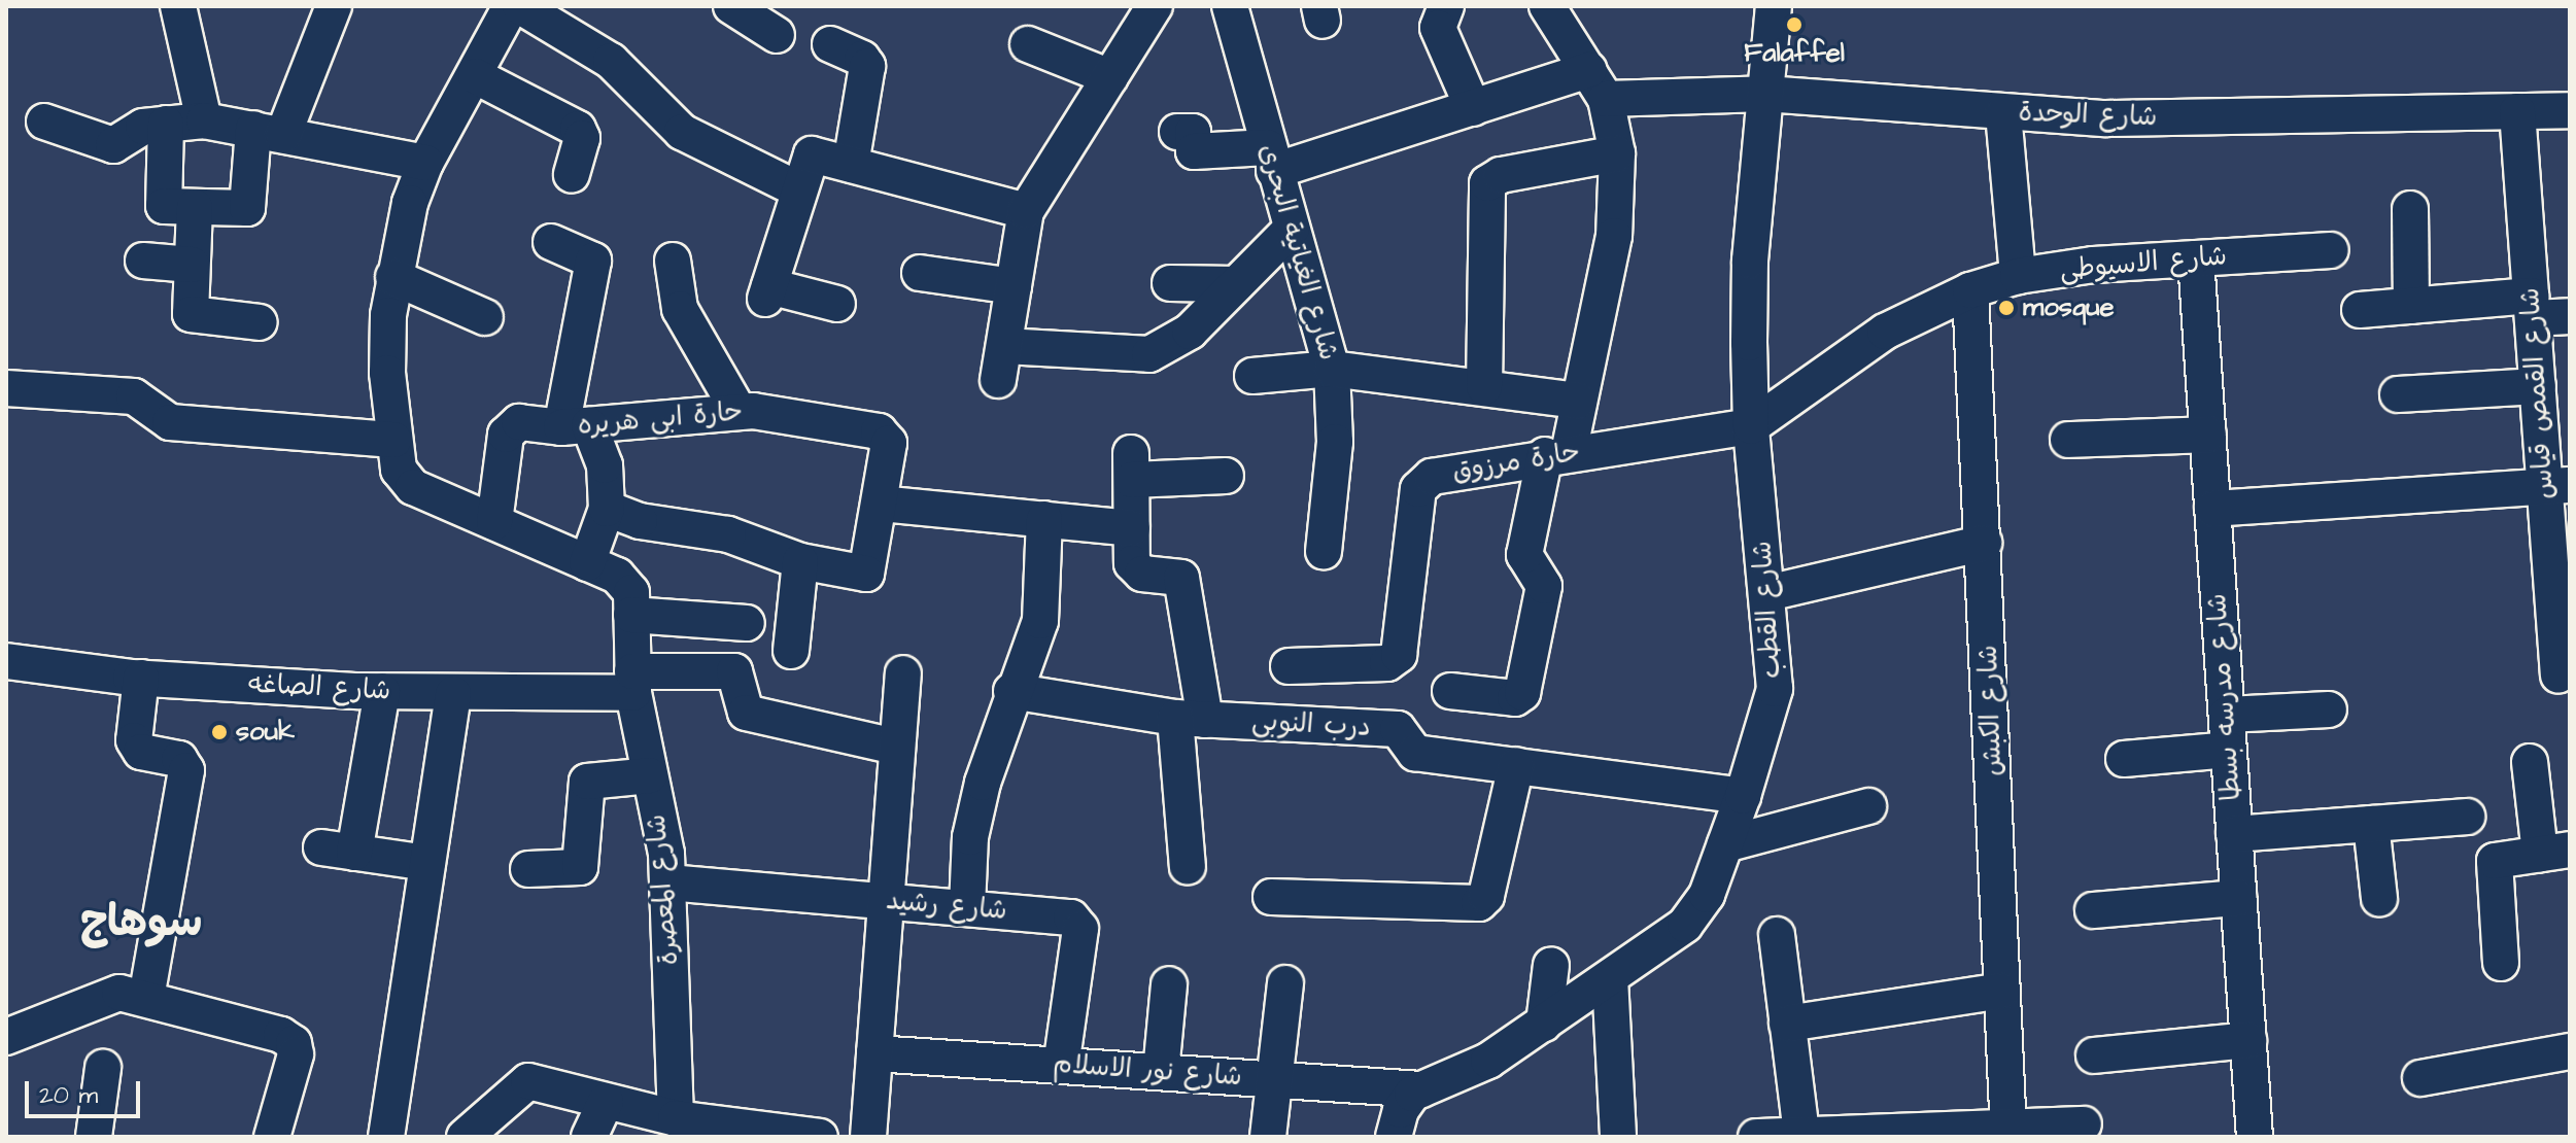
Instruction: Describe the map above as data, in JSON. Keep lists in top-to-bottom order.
{
  "streets": {
    "street": [
      "شارع الوحدة",
      "شارع الغياتية البحرى",
      "شارع الاسيوطى",
      "شارع القمص قياس",
      "حارة ابى هريره",
      "حارة مرزوق",
      "شارع القطب",
      "شارع الصاغه",
      "شارع مدرسه بسطا",
      "شارع الكبش",
      "درب النوبى",
      "شارع المعصرة",
      "شارع رشيد",
      "شارع نور الاسلام"
    ]
  },
  "crossings": [
    ["شارع الوحدة", "شارع الغياتية البحرى"],
    ["شارع الوحدة", "شارع القمص قياس"],
    ["شارع الوحدة", "شارع القطب"],
    ["شارع الاسيوطى", "حارة مرزوق"],
    ["شارع الاسيوطى", "شارع القطب"],
    ["شارع الاسيوطى", "شارع مدرسه بسطا"],
    ["شارع الاسيوطى", "شارع الكبش"],
    ["حارة مرزوق", "شارع القطب"],
    ["شارع القطب", "درب النوبى"],
    ["شارع القطب", "شارع نور الاسلام"],
    ["شارع الصاغه", "شارع المعصرة"],
    ["شارع المعصرة", "شارع رشيد"],
    ["شارع رشيد", "شارع نور الاسلام"]
  ],
  "districts": ["سوهاج"],
  "places": ["Falaffel", "mosque", "souk"],
  "scale_bar": "20 m"
}
